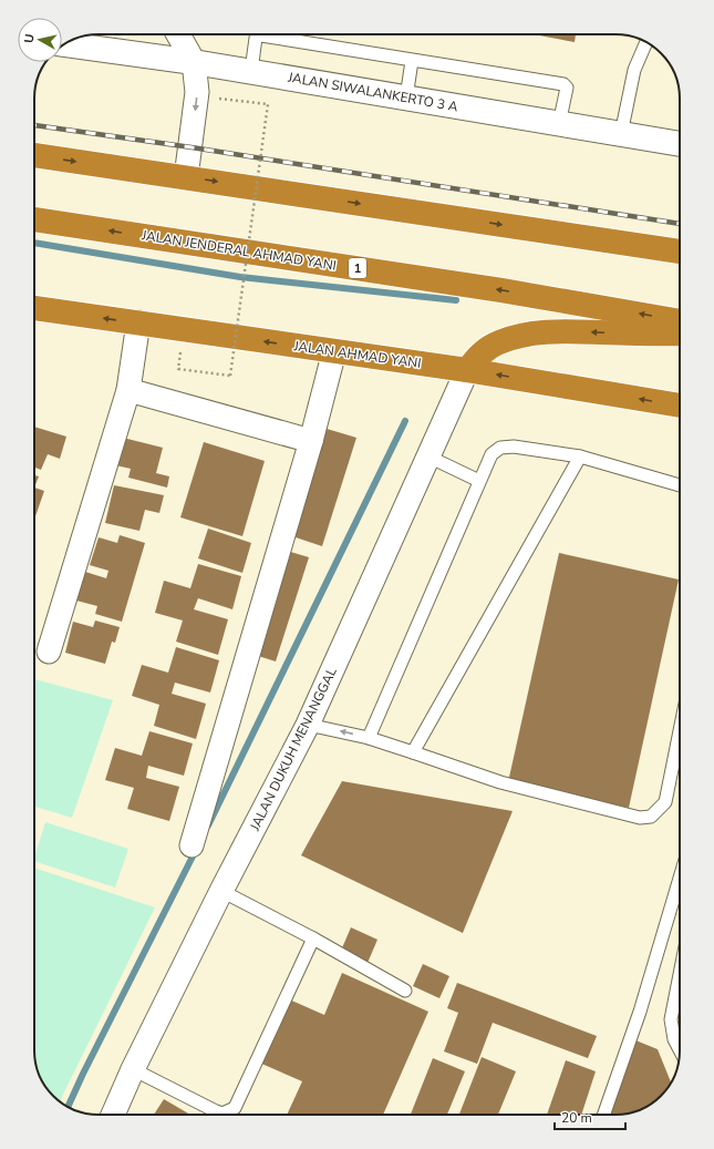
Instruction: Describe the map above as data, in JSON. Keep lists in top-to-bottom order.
{
  "streets": {
    "highway": ["JALAN JENDERAL AHMAD YANI", "1", "JALAN AHMAD YANI"],
    "main road": ["JALAN SIWALANKERTO 3 A"],
    "street": ["JALAN DUKUH MENANGGAL"]
  },
  "crossings": [
    ["JALAN AHMAD YANI", "JALAN DUKUH MENANGGAL"]
  ],
  "scale_bar": "20 m",
  "north": "left"
}
